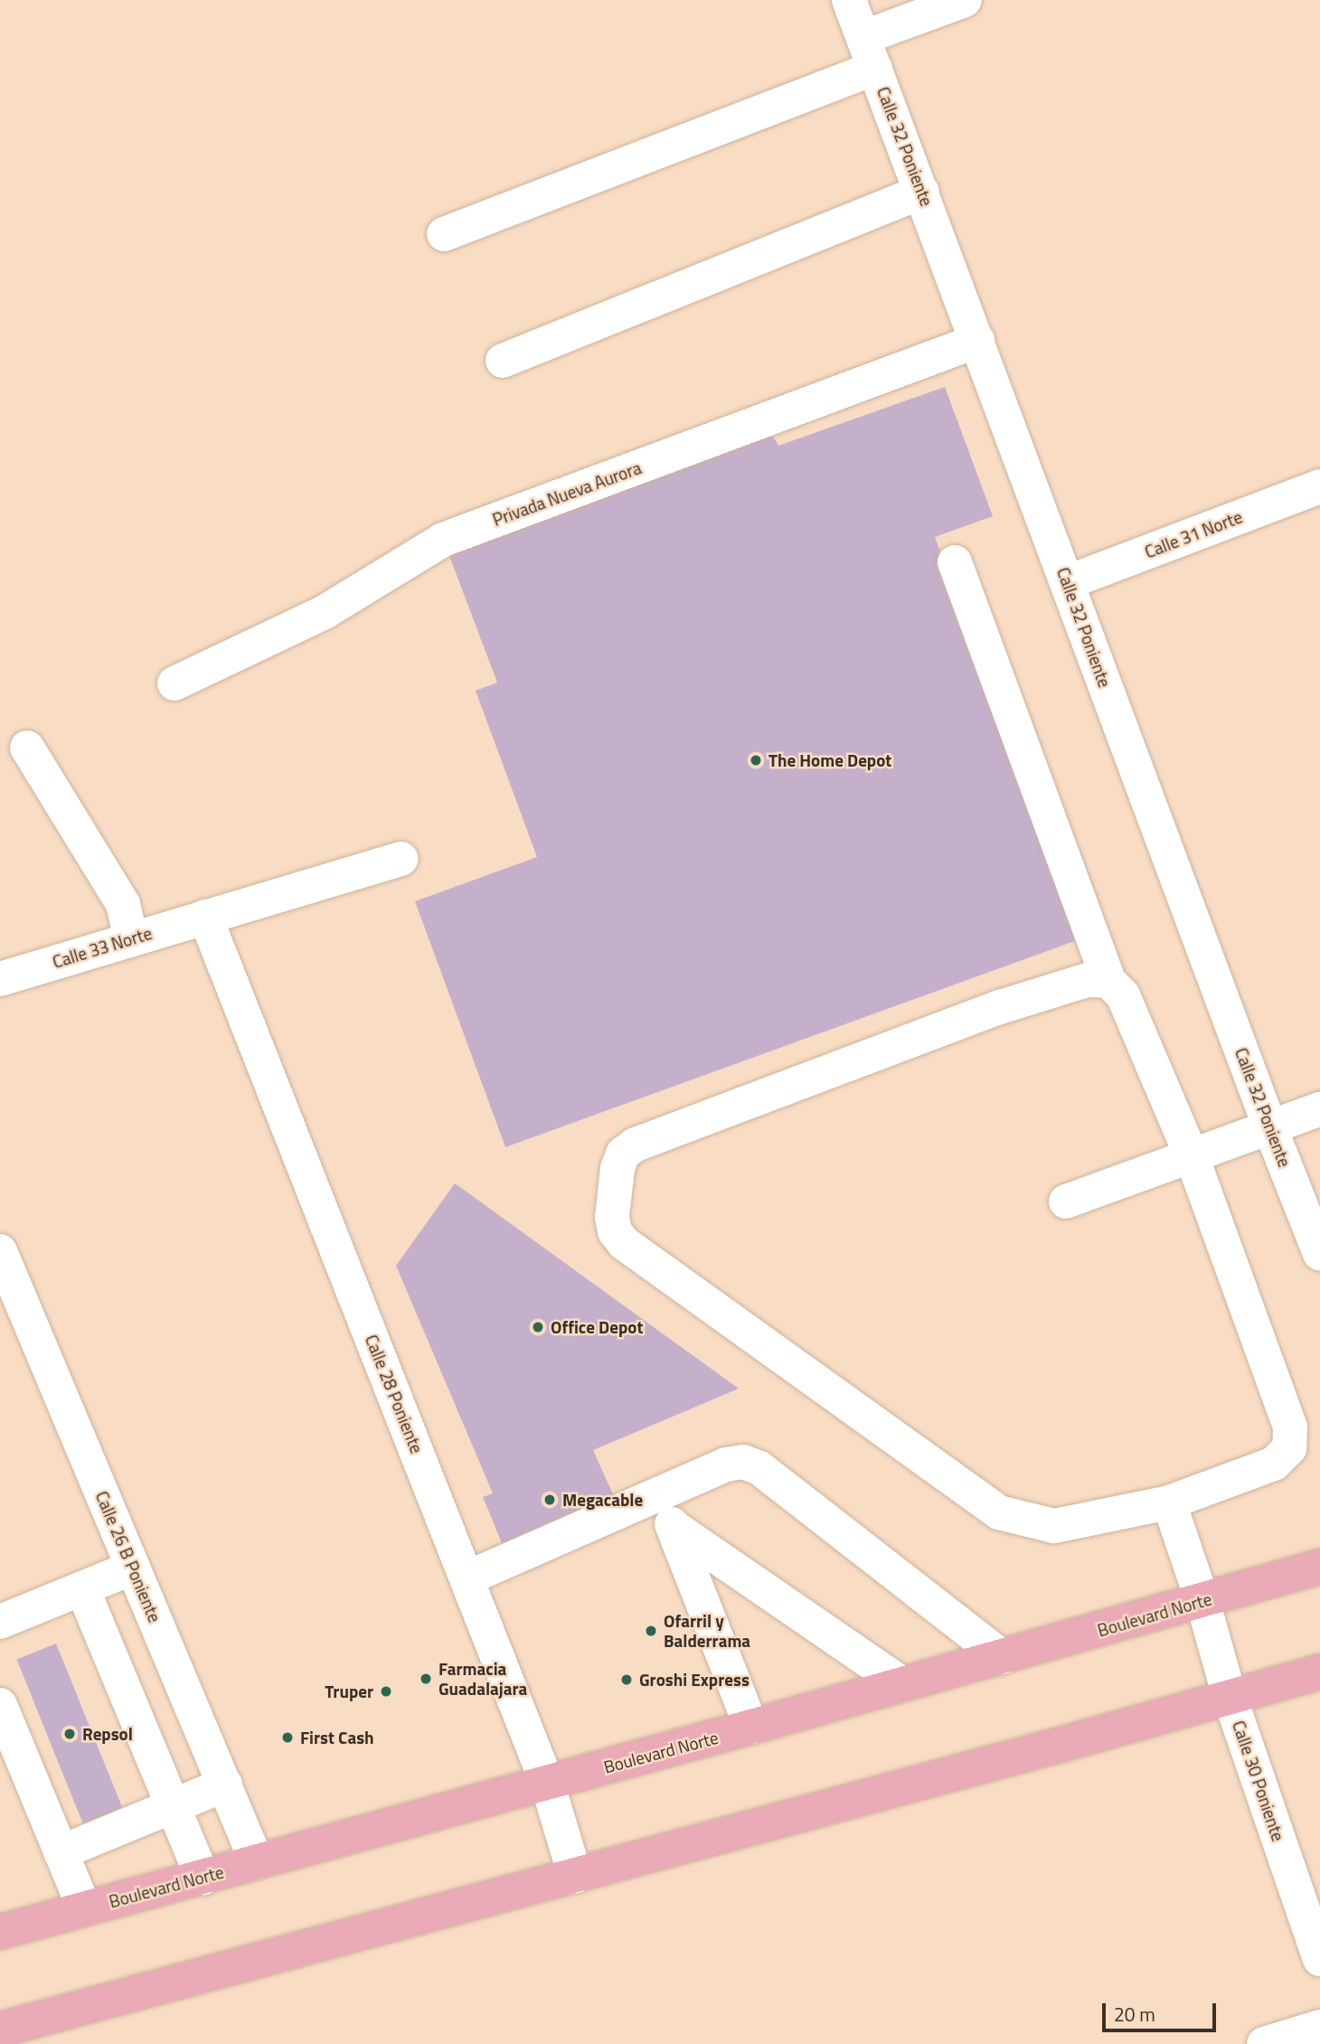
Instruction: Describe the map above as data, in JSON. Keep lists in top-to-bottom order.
{
  "streets": {
    "main road": ["Boulevard Norte"],
    "street": [
      "Calle 32 Poniente",
      "Privada Nueva Aurora",
      "Calle 31 Norte",
      "Calle 33 Norte",
      "Calle 28 Poniente",
      "Calle 26 B Poniente",
      "Calle 30 Poniente"
    ]
  },
  "crossings": [
    ["Calle 32 Poniente", "Privada Nueva Aurora"],
    ["Calle 32 Poniente", "Calle 31 Norte"],
    ["Calle 33 Norte", "Calle 28 Poniente"],
    ["Calle 28 Poniente", "Boulevard Norte"],
    ["Calle 26 B Poniente", "Boulevard Norte"],
    ["Boulevard Norte", "Calle 30 Poniente"]
  ],
  "places": [
    "The Home Depot",
    "Office Depot",
    "Megacable",
    "Ofarril y Balderrama",
    "Farmacia Guadalajara",
    "Groshi Express",
    "Truper",
    "Repsol",
    "First Cash"
  ],
  "scale_bar": "20 m"
}
